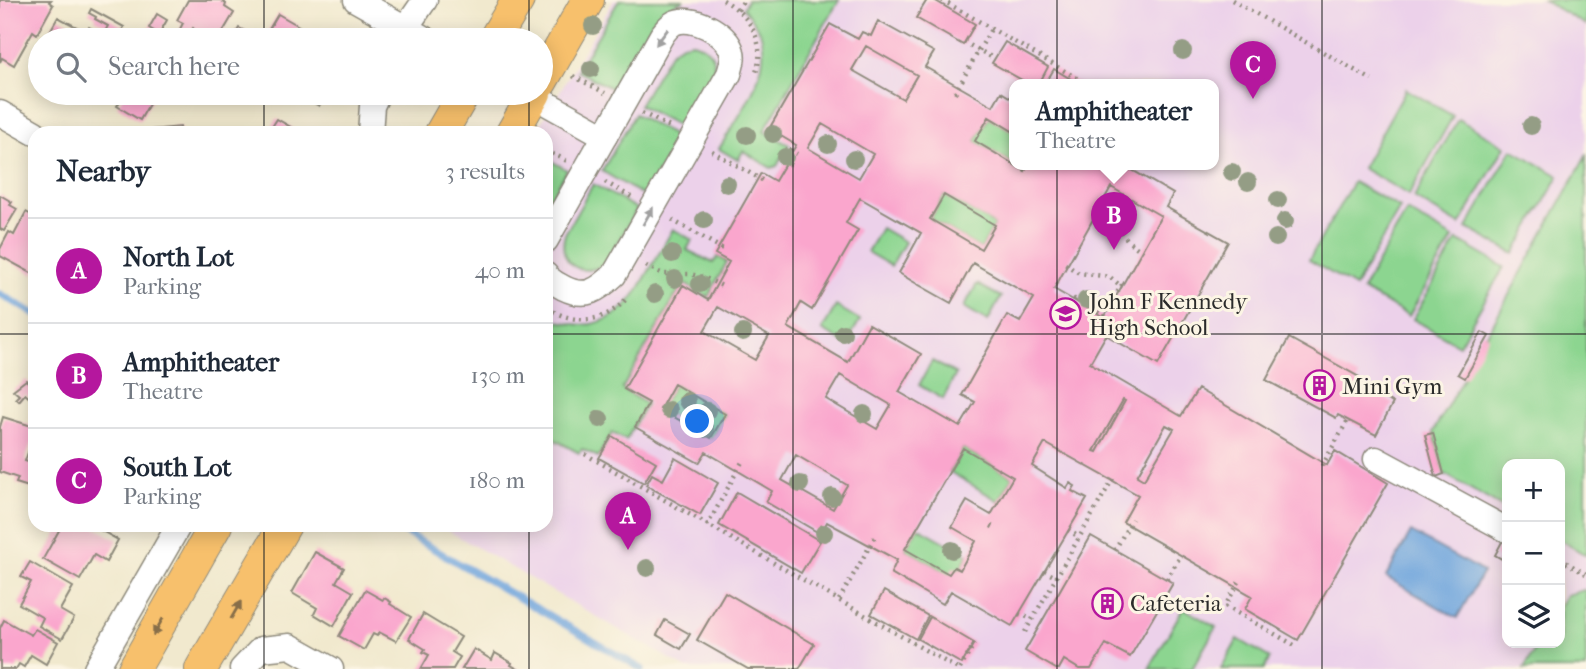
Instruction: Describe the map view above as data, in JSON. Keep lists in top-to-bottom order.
{
  "places": {
    "school or university": ["John F Kennedy High School"],
    "building": ["Mini Gym", "Cafeteria"]
  },
  "page": {
    "search": "Search here",
    "pins": ["C", "B", "A"],
    "popup": ["Amphitheater", "Theatre"],
    "heading": ["Nearby", "3 results"],
    "list": [
      {
        "mark": "A",
        "name": "North Lot",
        "note": "Parking",
        "value": "40 m"
      },
      {
        "mark": "B",
        "name": "Amphitheater",
        "note": "Theatre",
        "value": "130 m"
      },
      {
        "mark": "C",
        "name": "South Lot",
        "note": "Parking",
        "value": "180 m"
      }
    ],
    "map_buttons": ["+", "−"]
  }
}
